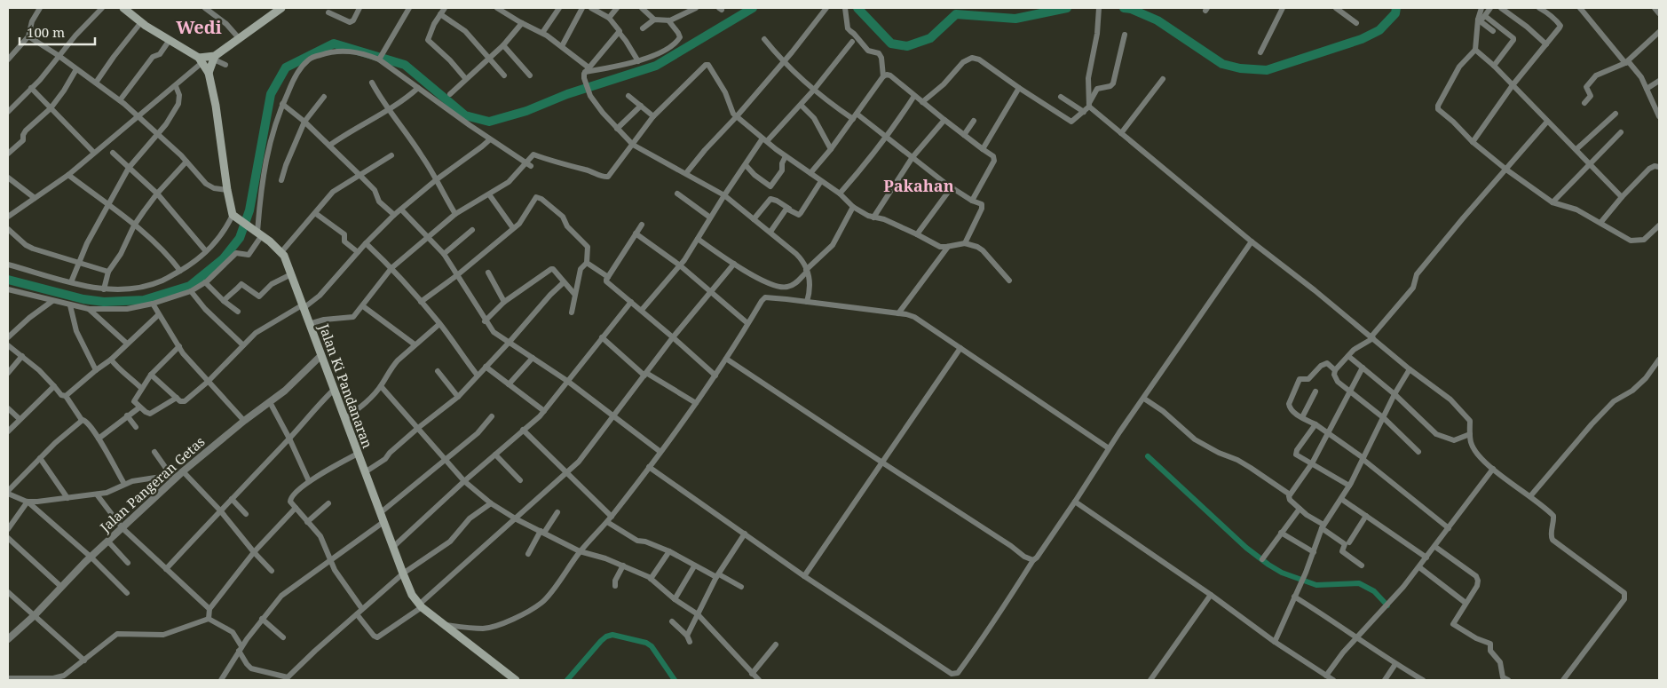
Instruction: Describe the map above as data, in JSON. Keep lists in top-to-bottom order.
{
  "streets": {
    "main road": ["Jalan Ki Pandanaran"],
    "street": ["Jalan Pangeran Getas"]
  },
  "crossings": [
    ["Jalan Ki Pandanaran", "Jalan Pangeran Getas"]
  ],
  "districts": ["Wedi", "Pakahan"],
  "scale_bar": "100 m"
}
